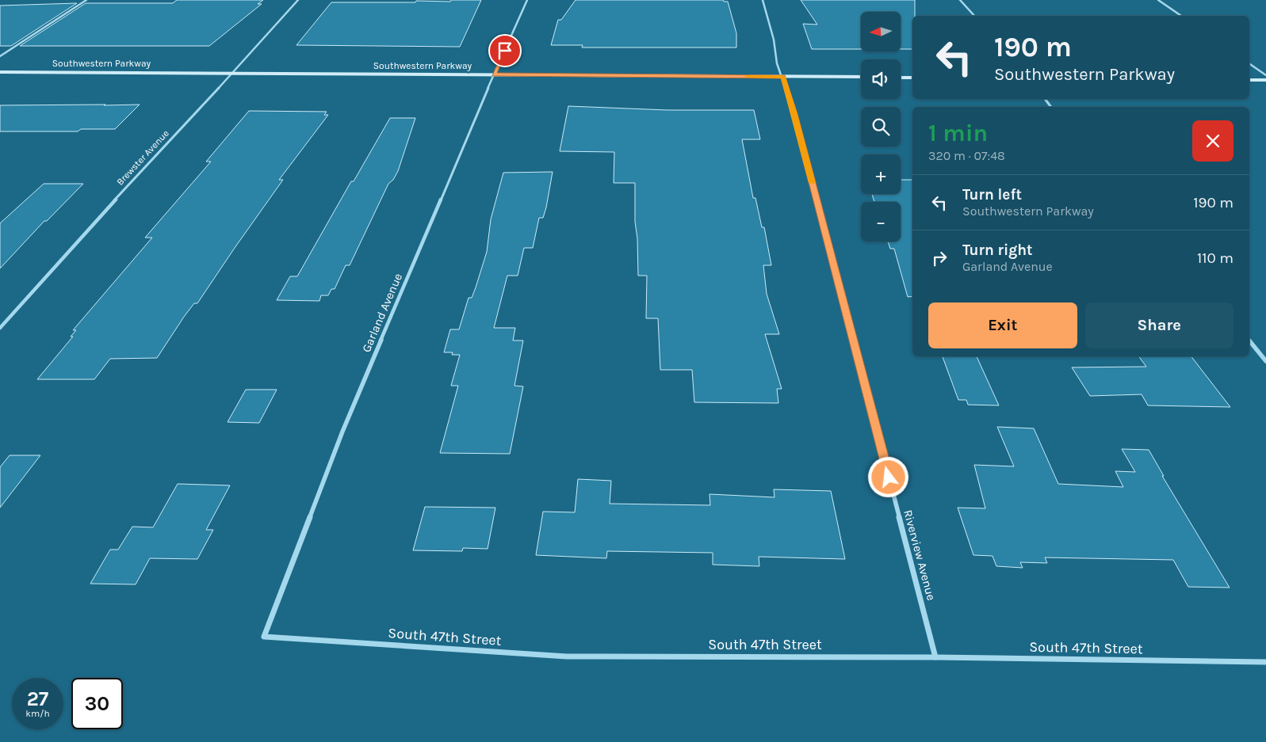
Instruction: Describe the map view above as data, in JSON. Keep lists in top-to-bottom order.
{
  "streets": {
    "street": [
      "Southwestern Parkway",
      "Brewster Avenue",
      "Garland Avenue",
      "Riverview Avenue",
      "South 47th Street"
    ]
  },
  "crossings": [
    ["Southwestern Parkway", "Brewster Avenue"],
    ["Southwestern Parkway", "Garland Avenue"],
    ["Southwestern Parkway", "Riverview Avenue"],
    ["Garland Avenue", "South 47th Street"],
    ["Riverview Avenue", "South 47th Street"]
  ],
  "north": "left",
  "page": {
    "map_buttons": ["+", "−"],
    "turn": ["190 m", "Southwestern Parkway"],
    "heading": ["1 min", "320 m · 07:48"],
    "list": [
      {
        "name": "Turn left",
        "note": "Southwestern Parkway",
        "value": "190 m"
      },
      {
        "name": "Turn right",
        "note": "Garland Avenue",
        "value": "110 m"
      }
    ],
    "buttons": ["Exit", "Share"],
    "speed": "27 km/h",
    "limit": "30"
  }
}
